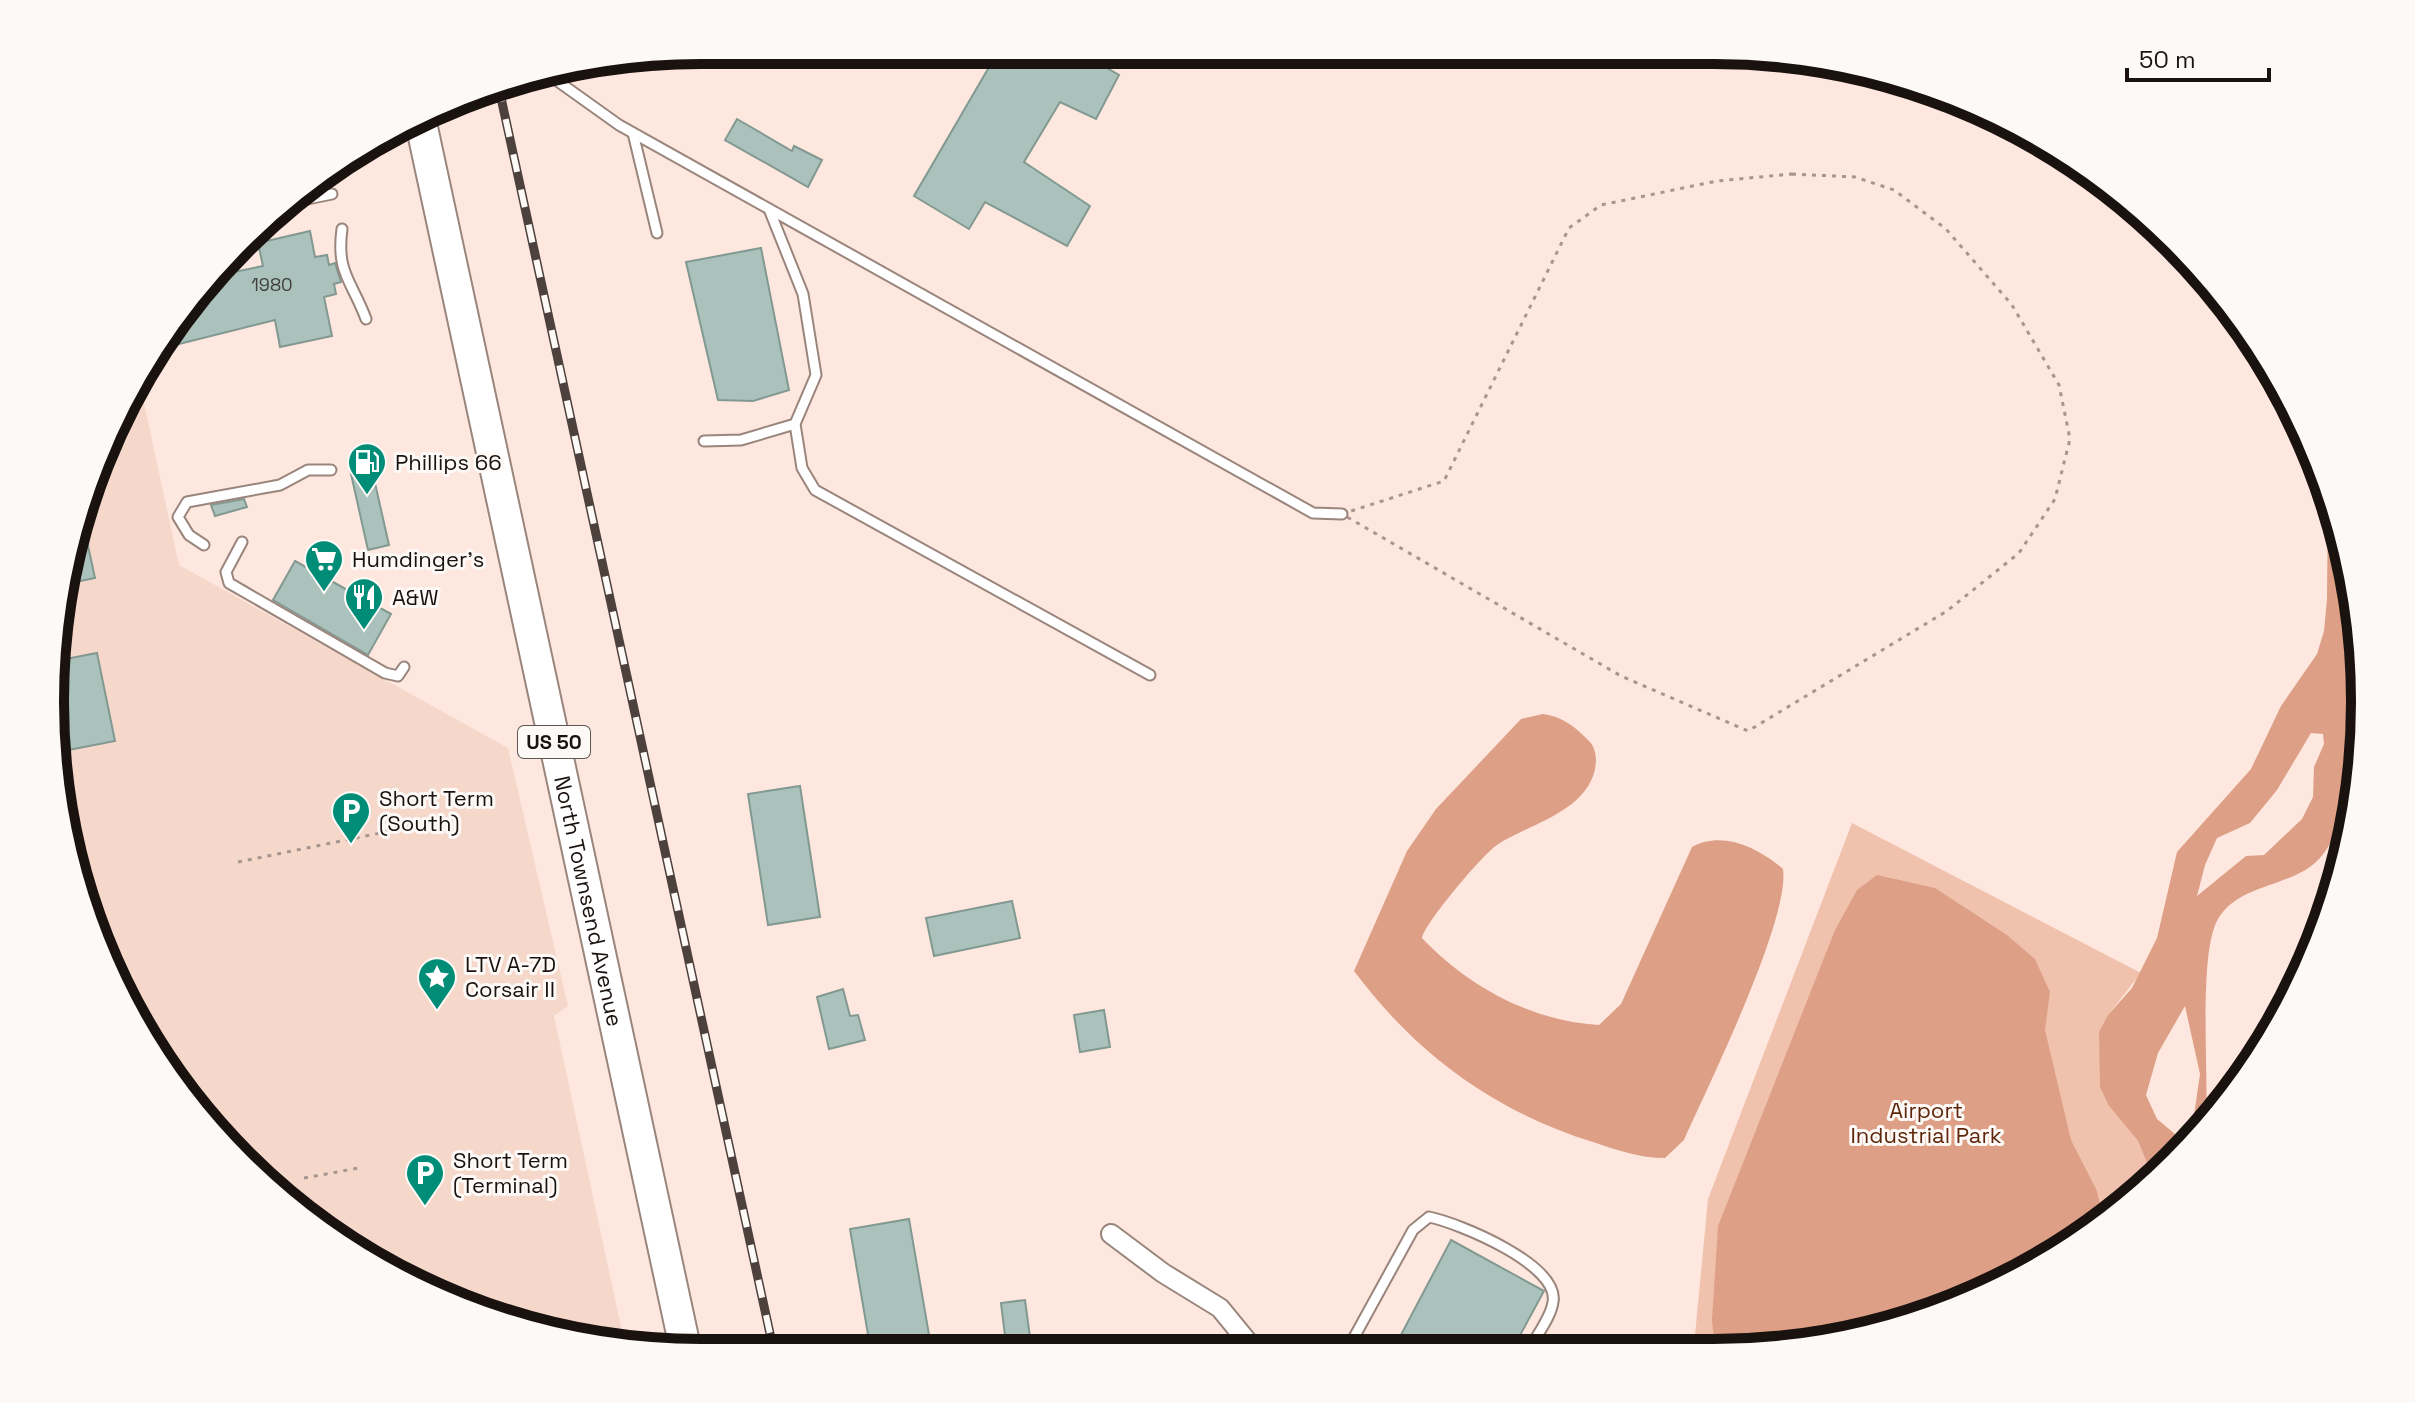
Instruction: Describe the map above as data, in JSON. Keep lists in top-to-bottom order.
{
  "streets": {
    "highway": ["US 50", "North Townsend Avenue"]
  },
  "parks": ["Airport Industrial Park"],
  "places": {
    "fuel station": ["Phillips 66"],
    "supermarket": ["Humdinger's"],
    "restaurant": ["A&W"],
    "parking": ["Short Term (South)", "Short Term (Terminal)"],
    "place": ["LTV A-7D Corsair II"]
  },
  "house_numbers": ["1980"],
  "scale_bar": "50 m"
}
